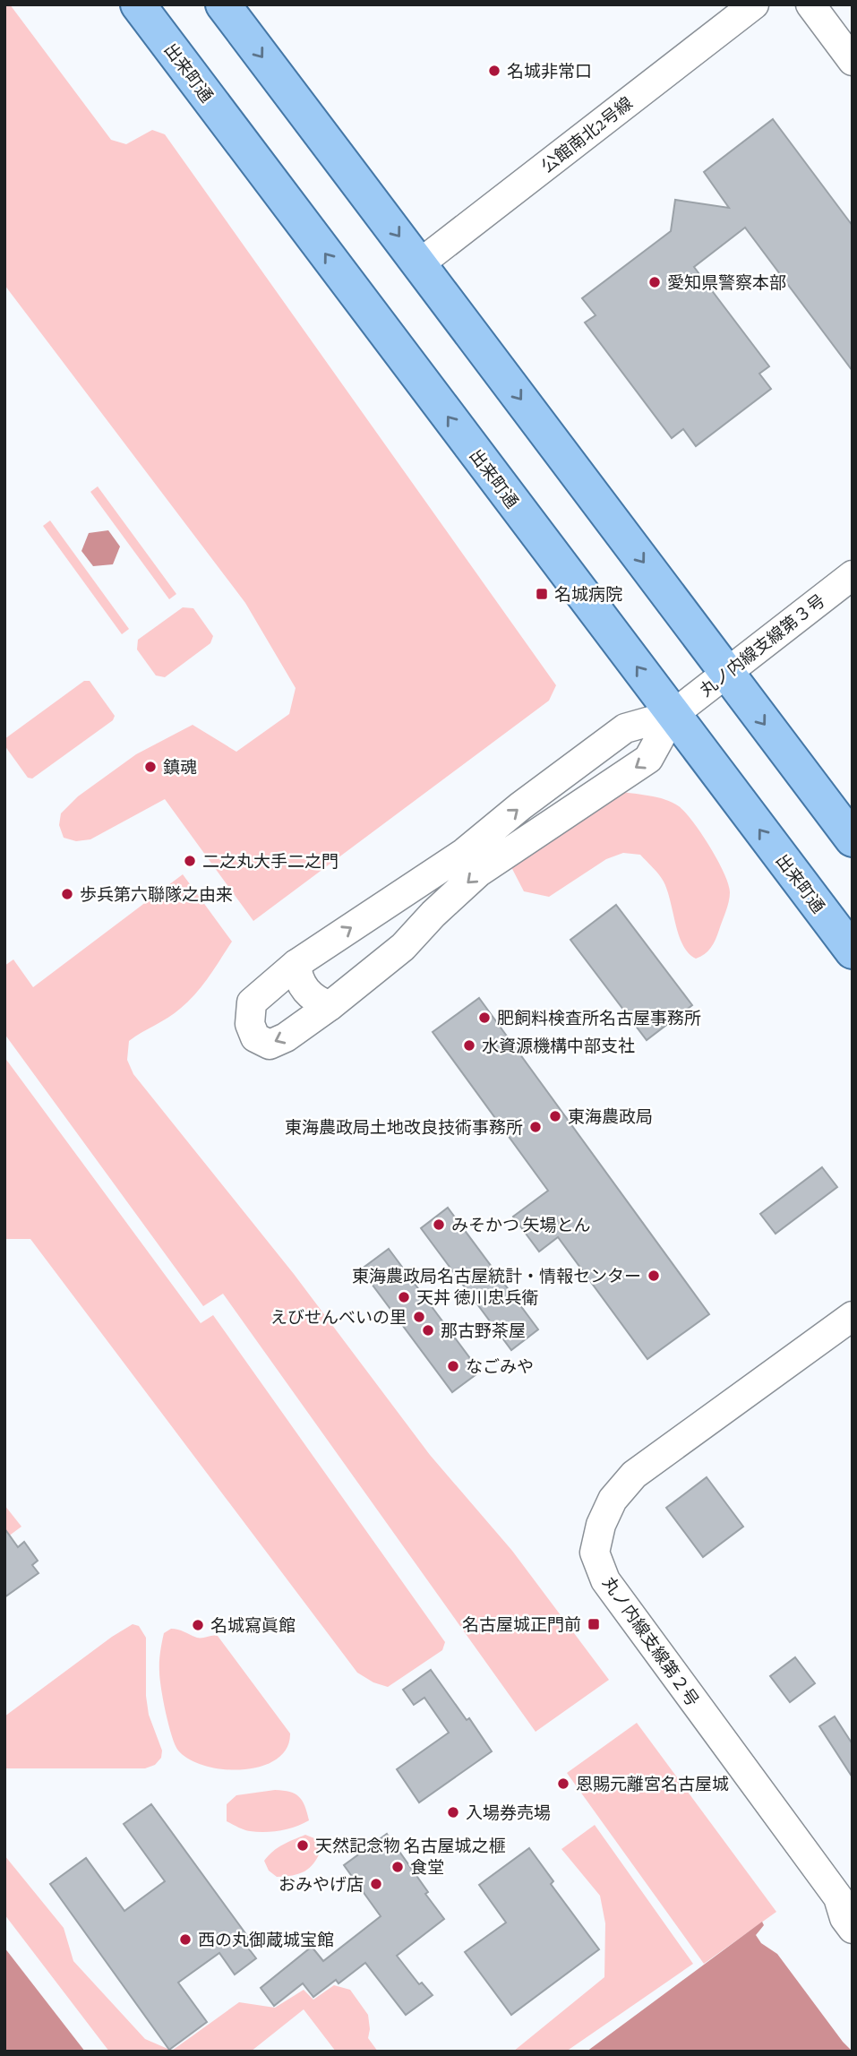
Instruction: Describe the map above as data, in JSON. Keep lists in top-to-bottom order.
{
  "streets": {
    "main road": ["出来町通"],
    "street": ["公館南北2号線", "丸ノ内線支線第３号", "丸ノ内線支線第２号"]
  },
  "crossings": [
    ["出来町通", "丸ノ内線支線第３号"]
  ],
  "places": {
    "other": [
      "名城非常口",
      "愛知県警察本部",
      "鎮魂",
      "二之丸大手二之門",
      "歩兵第六聯隊之由来",
      "肥飼料検査所名古屋事務所",
      "水資源機構中部支社",
      "東海農政局",
      "東海農政局土地改良技術事務所",
      "みそかつ 矢場とん",
      "東海農政局名古屋統計・情報センター",
      "天丼 徳川忠兵衛",
      "えびせんべいの里",
      "那古野茶屋",
      "なごみや",
      "名城寫眞館",
      "恩賜元離宮名古屋城",
      "入場券売場",
      "天然記念物 名古屋城之榧",
      "食堂",
      "おみやげ店",
      "西の丸御蔵城宝館"
    ],
    "transit": ["名城病院", "名古屋城正門前"]
  }
}
